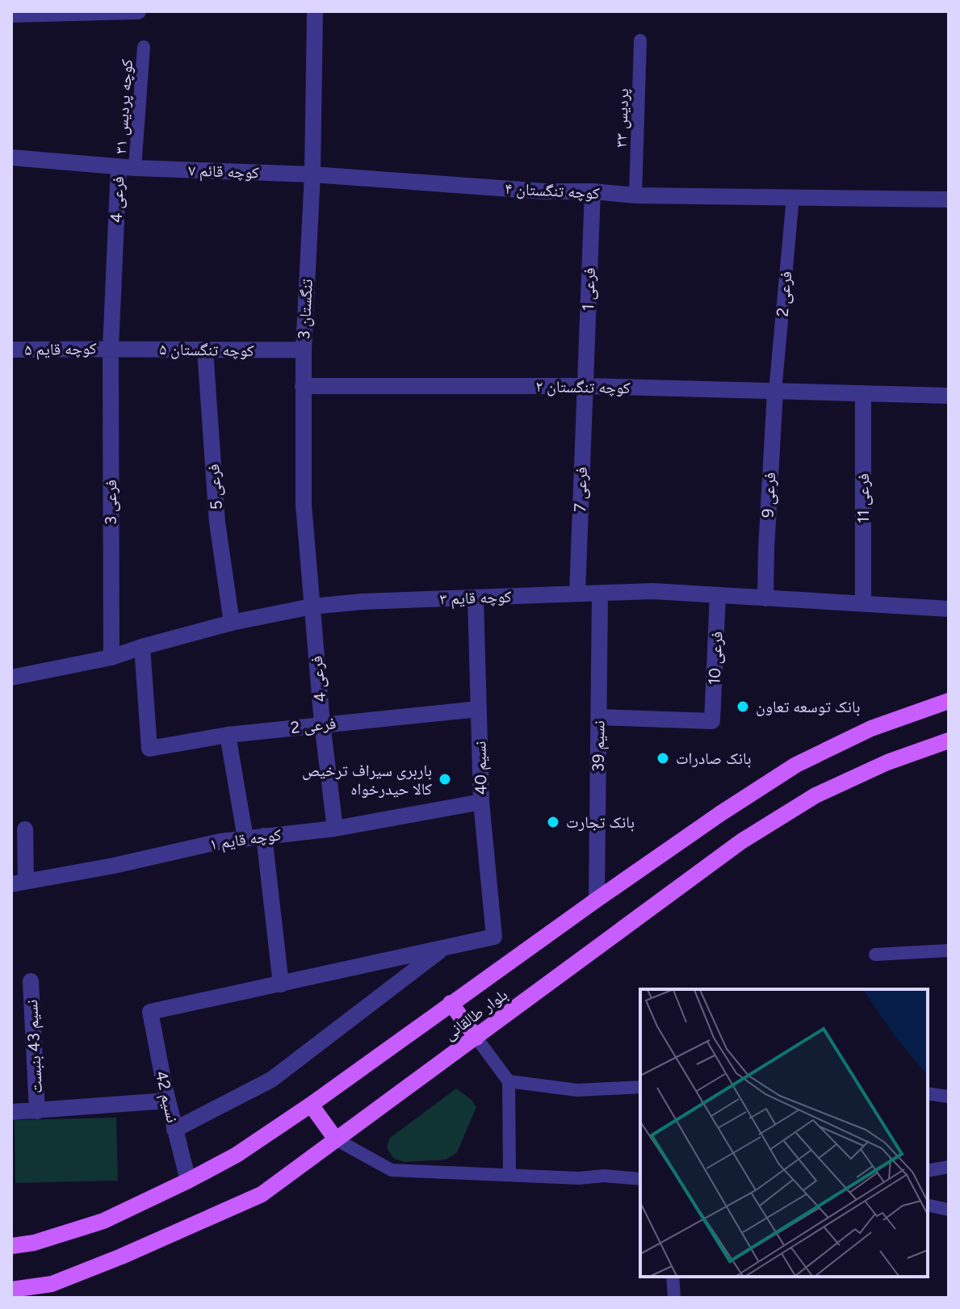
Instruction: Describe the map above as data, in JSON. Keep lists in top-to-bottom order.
{
  "streets": {
    "main road": ["بلوار طالقانی"],
    "street": [
      "کوچه قائم ۷",
      "کوچه تنگستان ۴",
      "فرعی 4",
      "فرعی 1",
      "فرعی 2",
      "تنگستان 3",
      "کوچه قایم ۵",
      "کوچه تنگستان ۵",
      "کوچه تنگستان ۲",
      "فرعی 5",
      "فرعی 7",
      "فرعی 9",
      "فرعی 11",
      "فرعی 3",
      "کوچه قایم ۳",
      "فرعی 10",
      "نسیم 39",
      "نسیم 40",
      "کوچه قایم ۱",
      "نسیم 43 بنبست",
      "نسیم 42"
    ],
    "lane": ["کوچه پردیس ۳۱", "پردیس ۳۳"]
  },
  "crossings": [
    ["کوچه پردیس ۳۱", "کوچه قائم ۷"],
    ["کوچه پردیس ۳۱", "فرعی 4"],
    ["پردیس ۳۳", "کوچه تنگستان ۴"],
    ["کوچه قائم ۷", "کوچه تنگستان ۴"],
    ["کوچه قائم ۷", "فرعی 4"],
    ["کوچه قائم ۷", "تنگستان 3"],
    ["کوچه تنگستان ۴", "فرعی 1"],
    ["کوچه تنگستان ۴", "فرعی 2"],
    ["کوچه تنگستان ۴", "تنگستان 3"],
    ["فرعی 4", "فرعی 2"],
    ["فرعی 4", "تنگستان 3"],
    ["فرعی 4", "کوچه قایم ۵"],
    ["فرعی 4", "کوچه تنگستان ۵"],
    ["فرعی 4", "فرعی 3"],
    ["فرعی 4", "کوچه قایم ۳"],
    ["فرعی 4", "کوچه قایم ۱"],
    ["فرعی 1", "کوچه تنگستان ۲"],
    ["فرعی 1", "فرعی 7"],
    ["فرعی 2", "کوچه تنگستان ۲"],
    ["فرعی 2", "فرعی 9"],
    ["فرعی 2", "کوچه قایم ۳"],
    ["فرعی 2", "نسیم 40"],
    ["تنگستان 3", "کوچه تنگستان ۵"],
    ["تنگستان 3", "کوچه تنگستان ۲"],
    ["تنگستان 3", "کوچه قایم ۳"],
    ["کوچه قایم ۵", "کوچه تنگستان ۵"],
    ["کوچه قایم ۵", "فرعی 3"],
    ["کوچه تنگستان ۵", "فرعی 5"],
    ["کوچه تنگستان ۵", "فرعی 3"],
    ["کوچه تنگستان ۲", "فرعی 7"],
    ["کوچه تنگستان ۲", "فرعی 9"],
    ["کوچه تنگستان ۲", "فرعی 11"],
    ["فرعی 5", "کوچه قایم ۳"],
    ["فرعی 7", "کوچه قایم ۳"],
    ["فرعی 9", "کوچه قایم ۳"],
    ["فرعی 11", "کوچه قایم ۳"],
    ["فرعی 3", "کوچه قایم ۳"],
    ["کوچه قایم ۳", "فرعی 10"],
    ["کوچه قایم ۳", "نسیم 39"],
    ["کوچه قایم ۳", "نسیم 40"],
    ["فرعی 10", "نسیم 39"],
    ["نسیم 39", "بلوار طالقانی"],
    ["نسیم 40", "کوچه قایم ۱"],
    ["بلوار طالقانی", "نسیم 42"]
  ],
  "places": [
    "بانک توسعه تعاون",
    "بانک صادرات",
    "باربری سیراف ترخیص کالا حیدرخواه",
    "بانک تجارت"
  ]
}
